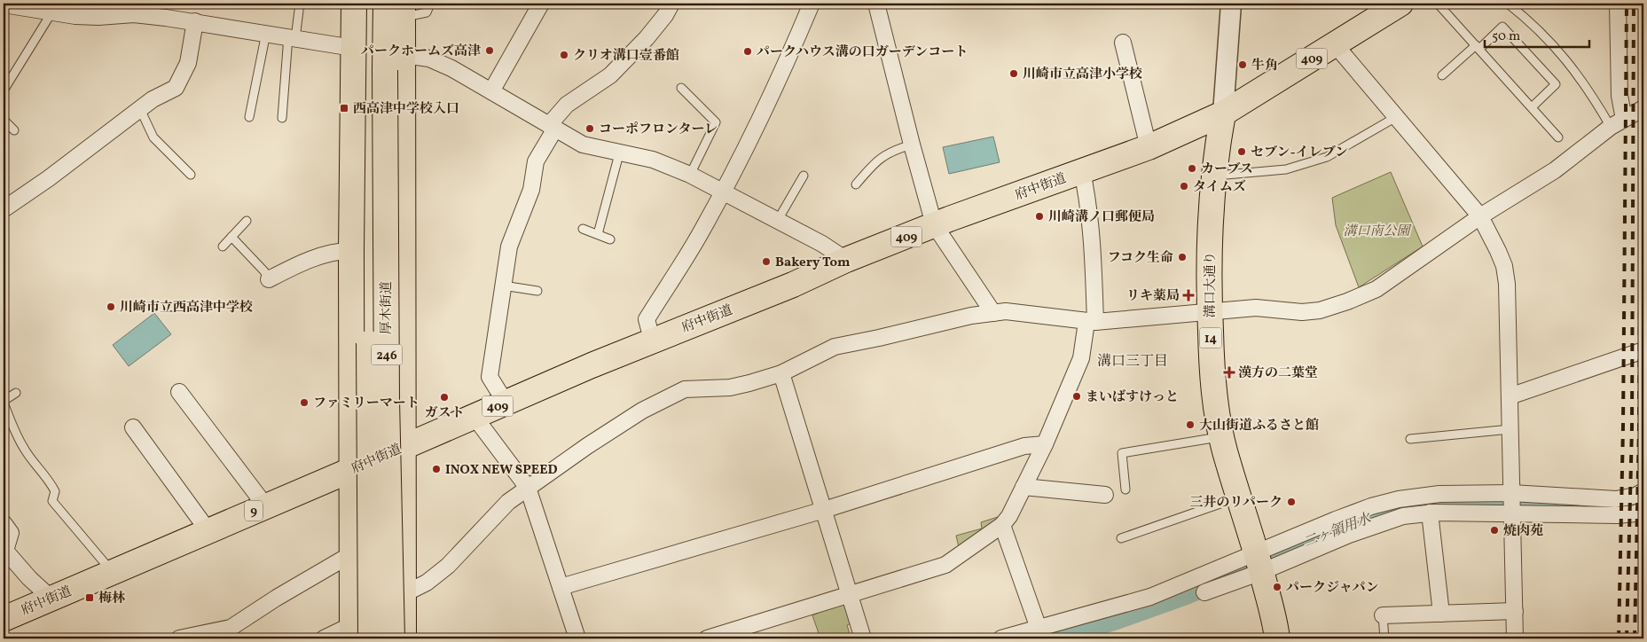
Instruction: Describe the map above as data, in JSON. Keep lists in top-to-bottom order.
{
  "streets": {
    "main road": [
      "409",
      "府中街道",
      "溝口大通り",
      "厚木街道",
      "14",
      "246",
      "9"
    ]
  },
  "crossings": [
    ["府中街道", "溝口大通り"],
    ["府中街道", "246"],
    ["厚木街道", "246"]
  ],
  "districts": ["溝口三丁目"],
  "water": ["二ヶ領用水"],
  "parks": ["溝口南公園"],
  "places": {
    "other": [
      "パークホームズ高津",
      "パークハウス溝の口ガーデンコート",
      "クリオ溝口壹番館",
      "牛角",
      "川崎市立高津小学校",
      "コーポフロンターレ",
      "セブン-イレブン",
      "カーブス",
      "タイムズ",
      "川崎溝ノ口郵便局",
      "フコク生命",
      "Bakery Tom",
      "川崎市立西高津中学校",
      "まいばすけっと",
      "ガスト",
      "ファミリーマート",
      "大山街道ふるさと館",
      "INOX NEW SPEED",
      "三井のリパーク",
      "焼肉苑",
      "パークジャパン"
    ],
    "transit": ["西高津中学校入口", "梅林"],
    "health": ["リキ薬局", "漢方の二葉堂"]
  },
  "scale_bar": "50 m"
}
